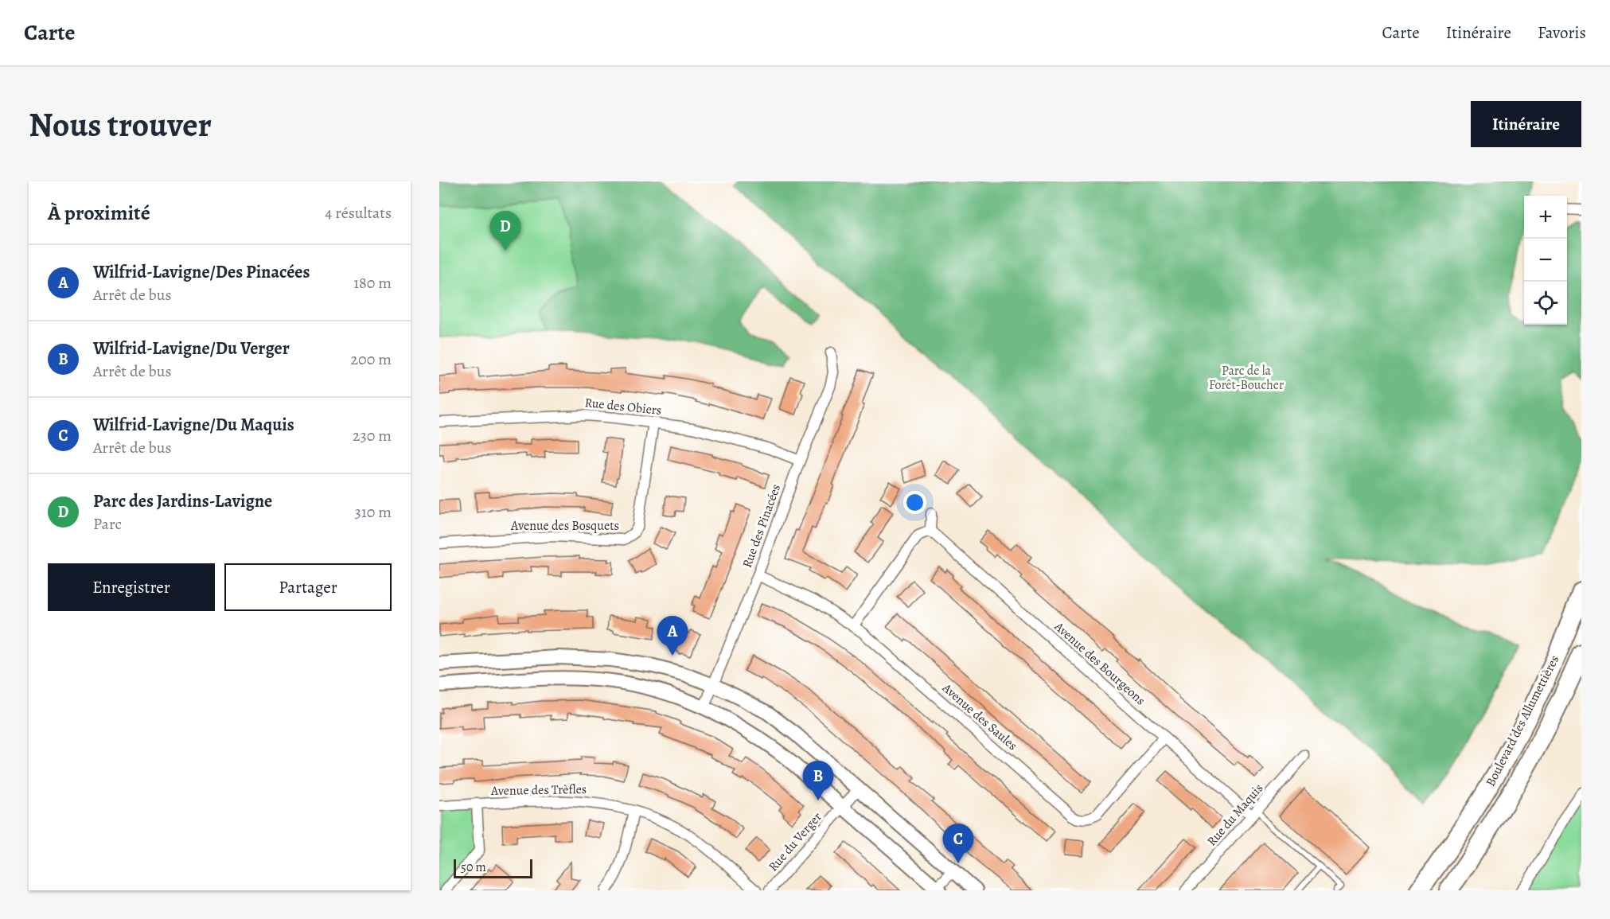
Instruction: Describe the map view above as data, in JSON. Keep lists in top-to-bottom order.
{
  "streets": {
    "highway": ["Boulevard des Allumettières"],
    "street": [
      "Rue des Obiers",
      "Avenue des Bosquets",
      "Rue des Pinacées",
      "Avenue des Bourgeons",
      "Avenue des Saules",
      "Avenue des Trèfles",
      "Rue du Maquis",
      "Rue du Verger"
    ]
  },
  "crossings": [
    ["Rue des Obiers", "Avenue des Bosquets"],
    ["Rue des Obiers", "Rue des Pinacées"],
    ["Rue des Pinacées", "Avenue des Saules"],
    ["Avenue des Bourgeons", "Avenue des Saules"],
    ["Avenue des Bourgeons", "Rue du Maquis"]
  ],
  "parks": ["Parc de la Forêt-Boucher"],
  "scale_bar": "50 m",
  "page": {
    "header": "Carte",
    "nav": ["Carte", "Itinéraire", "Favoris"],
    "buttons": [
      "Itinéraire",
      ["Enregistrer", "Partager"]
    ],
    "title": "Nous trouver",
    "heading": ["À proximité", "4 résultats"],
    "map_buttons": ["+", "−"],
    "pins": [
      "D",
      "A",
      "B",
      "C"
    ],
    "list": [
      {
        "mark": "A",
        "name": "Wilfrid-Lavigne/Des Pinacées",
        "note": "Arrêt de bus",
        "value": "180 m"
      },
      {
        "mark": "B",
        "name": "Wilfrid-Lavigne/Du Verger",
        "note": "Arrêt de bus",
        "value": "200 m"
      },
      {
        "mark": "C",
        "name": "Wilfrid-Lavigne/Du Maquis",
        "note": "Arrêt de bus",
        "value": "230 m"
      },
      {
        "mark": "D",
        "name": "Parc des Jardins-Lavigne",
        "note": "Parc",
        "value": "310 m"
      }
    ],
    "scale": "50 m"
  }
}
